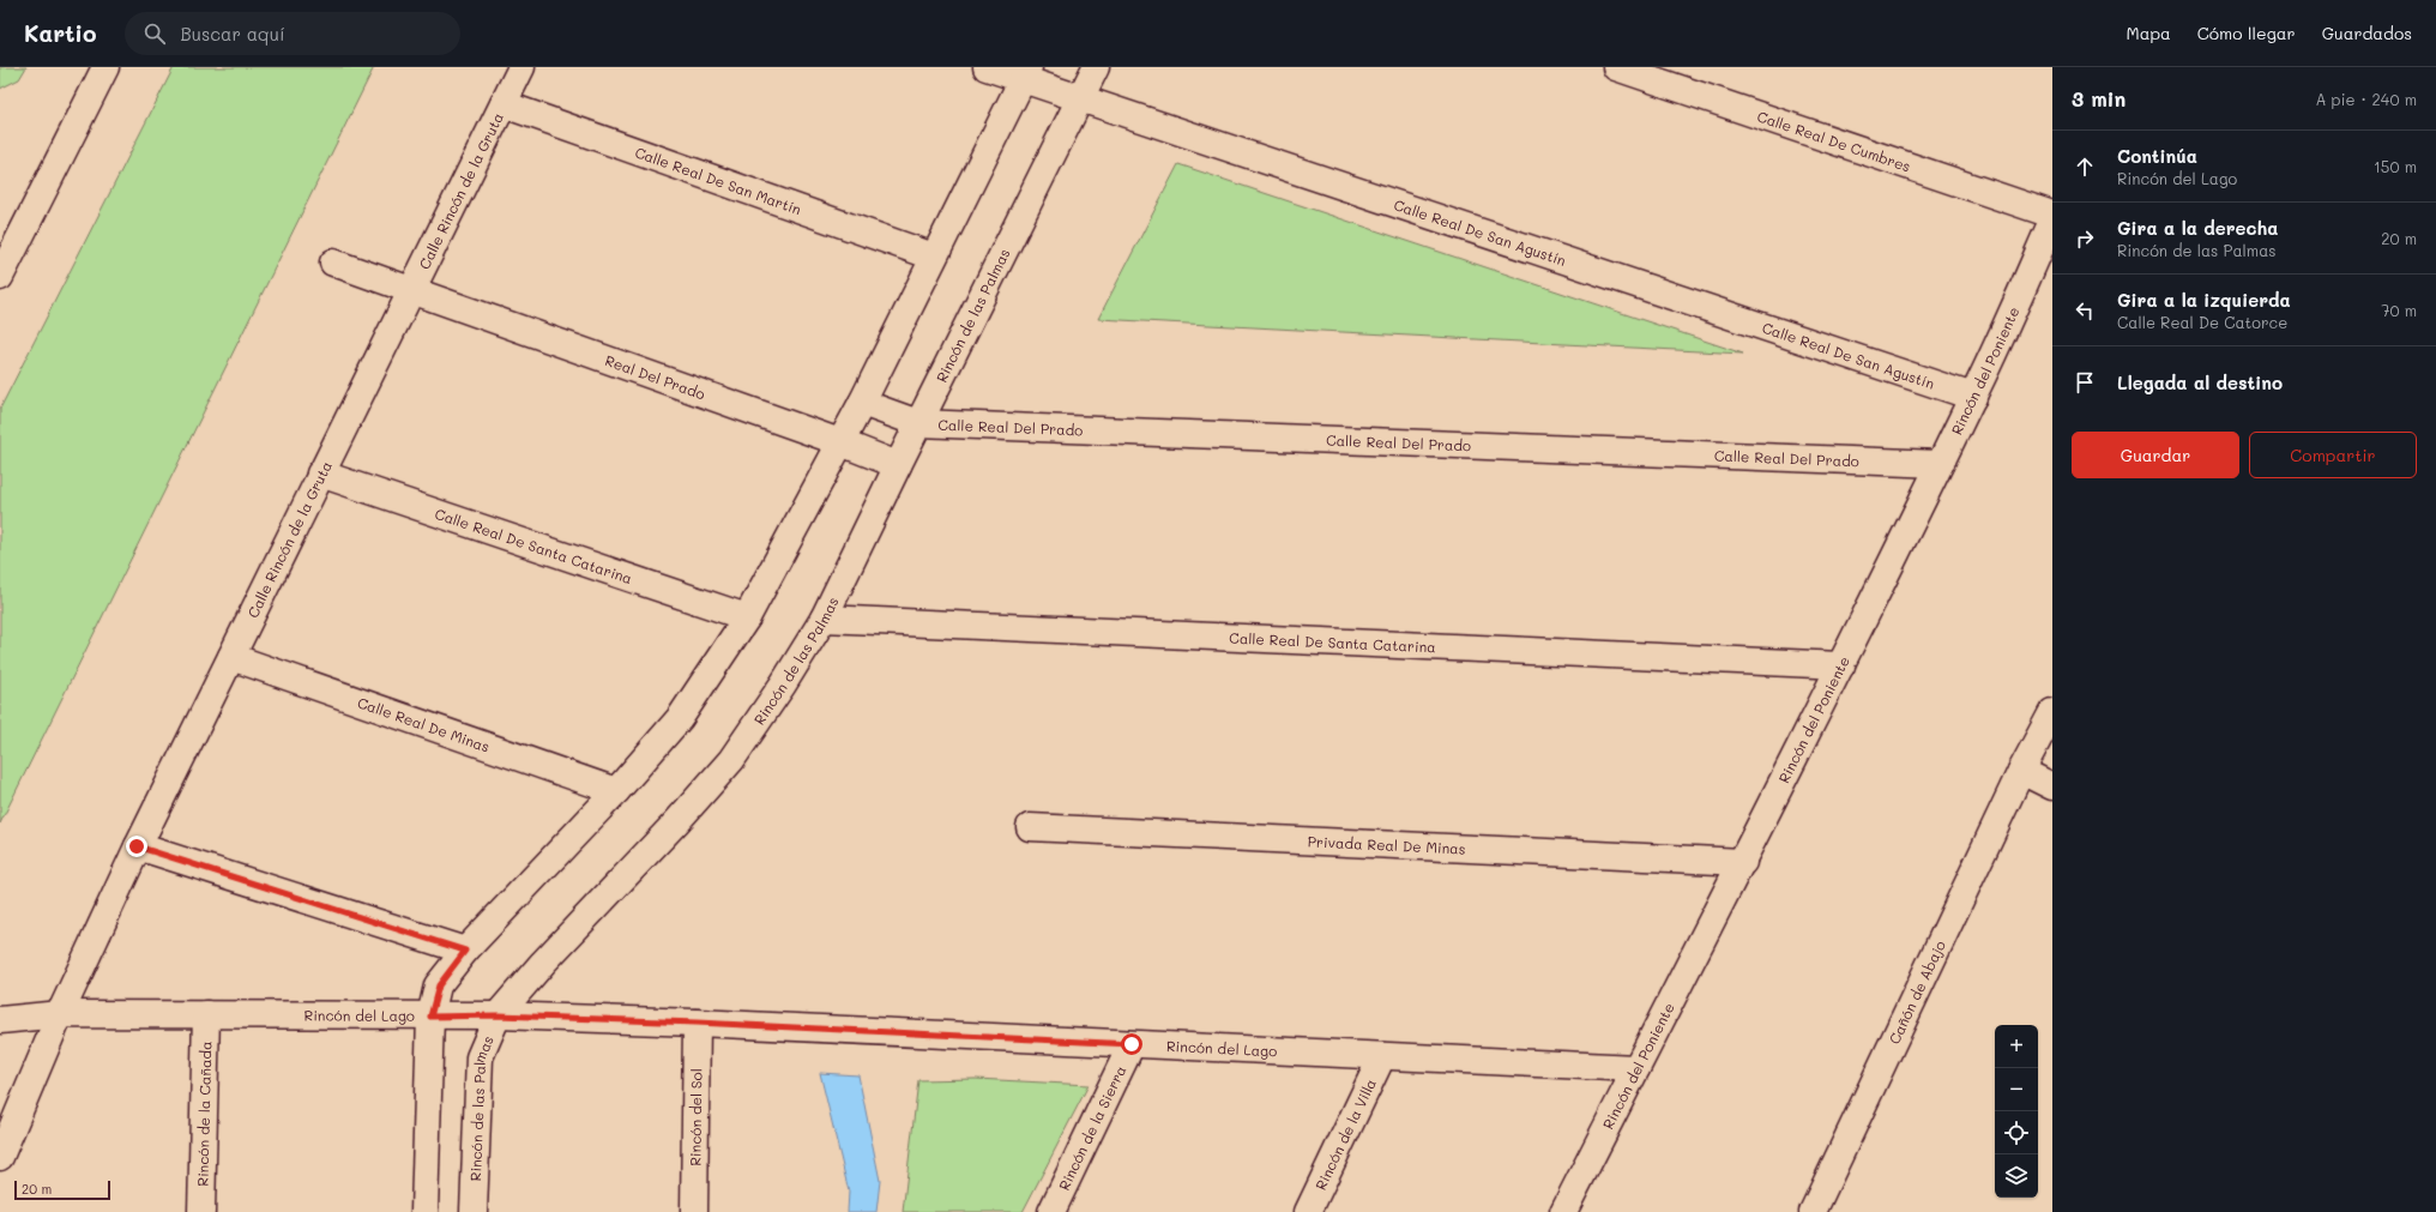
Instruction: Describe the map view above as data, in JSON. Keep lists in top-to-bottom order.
{
  "streets": {
    "street": [
      "Calle Real De Cumbres",
      "Calle Real De San Martín",
      "Calle Rincón de la Gruta",
      "Calle Real De San Agustín",
      "Rincón de las Palmas",
      "Rincón del Poniente",
      "Real Del Prado",
      "Calle Real Del Prado",
      "Calle Real De Santa Catarina",
      "Calle Real De Minas",
      "Privada Real De Minas",
      "Cañón de Abajo",
      "Rincón del Lago",
      "Rincón de la Cañada",
      "Rincón del Sol",
      "Rincón de la Sierra",
      "Rincón de la Villa"
    ]
  },
  "crossings": [
    ["Calle Real De San Martín", "Calle Rincón de la Gruta"],
    ["Calle Rincón de la Gruta", "Real Del Prado"],
    ["Calle Rincón de la Gruta", "Calle Real De Santa Catarina"],
    ["Calle Rincón de la Gruta", "Calle Real De Minas"],
    ["Calle Rincón de la Gruta", "Rincón del Lago"],
    ["Calle Real De San Agustín", "Rincón de las Palmas"],
    ["Calle Real De San Agustín", "Rincón del Poniente"],
    ["Rincón de las Palmas", "Real Del Prado"],
    ["Rincón de las Palmas", "Calle Real Del Prado"],
    ["Rincón de las Palmas", "Calle Real De Santa Catarina"],
    ["Rincón de las Palmas", "Rincón del Lago"],
    ["Rincón del Poniente", "Calle Real Del Prado"],
    ["Rincón del Poniente", "Calle Real De Santa Catarina"],
    ["Rincón del Poniente", "Privada Real De Minas"],
    ["Rincón del Poniente", "Rincón del Lago"],
    ["Rincón del Lago", "Rincón de la Cañada"],
    ["Rincón del Lago", "Rincón del Sol"],
    ["Rincón del Lago", "Rincón de la Sierra"],
    ["Rincón del Lago", "Rincón de la Villa"]
  ],
  "scale_bar": "20 m",
  "page": {
    "header": "Kartio",
    "search": "Buscar aquí",
    "nav": ["Mapa", "Cómo llegar", "Guardados"],
    "heading": ["3 min", "A pie · 240 m"],
    "list": [
      ["Continúa", "Rincón del Lago", "150 m"],
      ["Gira a la derecha", "Rincón de las Palmas", "20 m"],
      ["Gira a la izquierda", "Calle Real De Catorce", "70 m"],
      "Llegada al destino"
    ],
    "buttons": ["Guardar", "Compartir"],
    "map_buttons": ["+", "−"],
    "scale": "20 m"
  }
}
